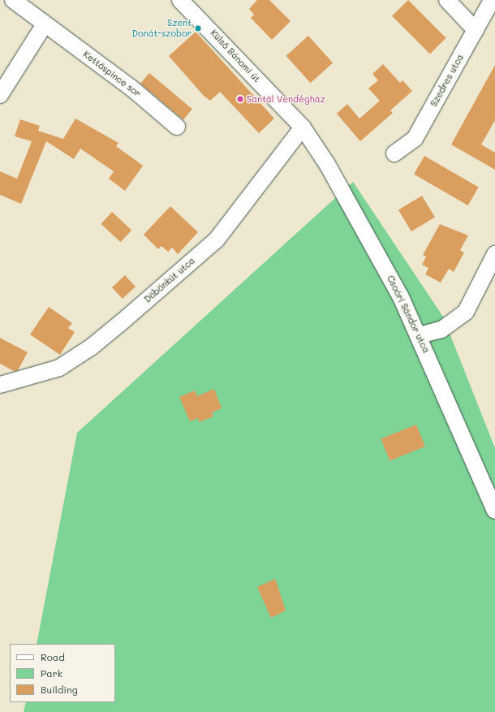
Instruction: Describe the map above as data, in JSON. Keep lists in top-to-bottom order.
{
  "streets": {
    "street": [
      "Külső Bánomi út",
      "Kettőspince sor",
      "Szedres utca",
      "Döbönkút utca",
      "Csoóri Sándor utca"
    ]
  },
  "crossings": [
    ["Külső Bánomi út", "Döbönkút utca"],
    ["Külső Bánomi út", "Csoóri Sándor utca"],
    ["Döbönkút utca", "Csoóri Sándor utca"]
  ],
  "places": ["Szent Donát-szobor", "Santál Vendégház"],
  "legend": ["Road", "Park", "Building"]
}
